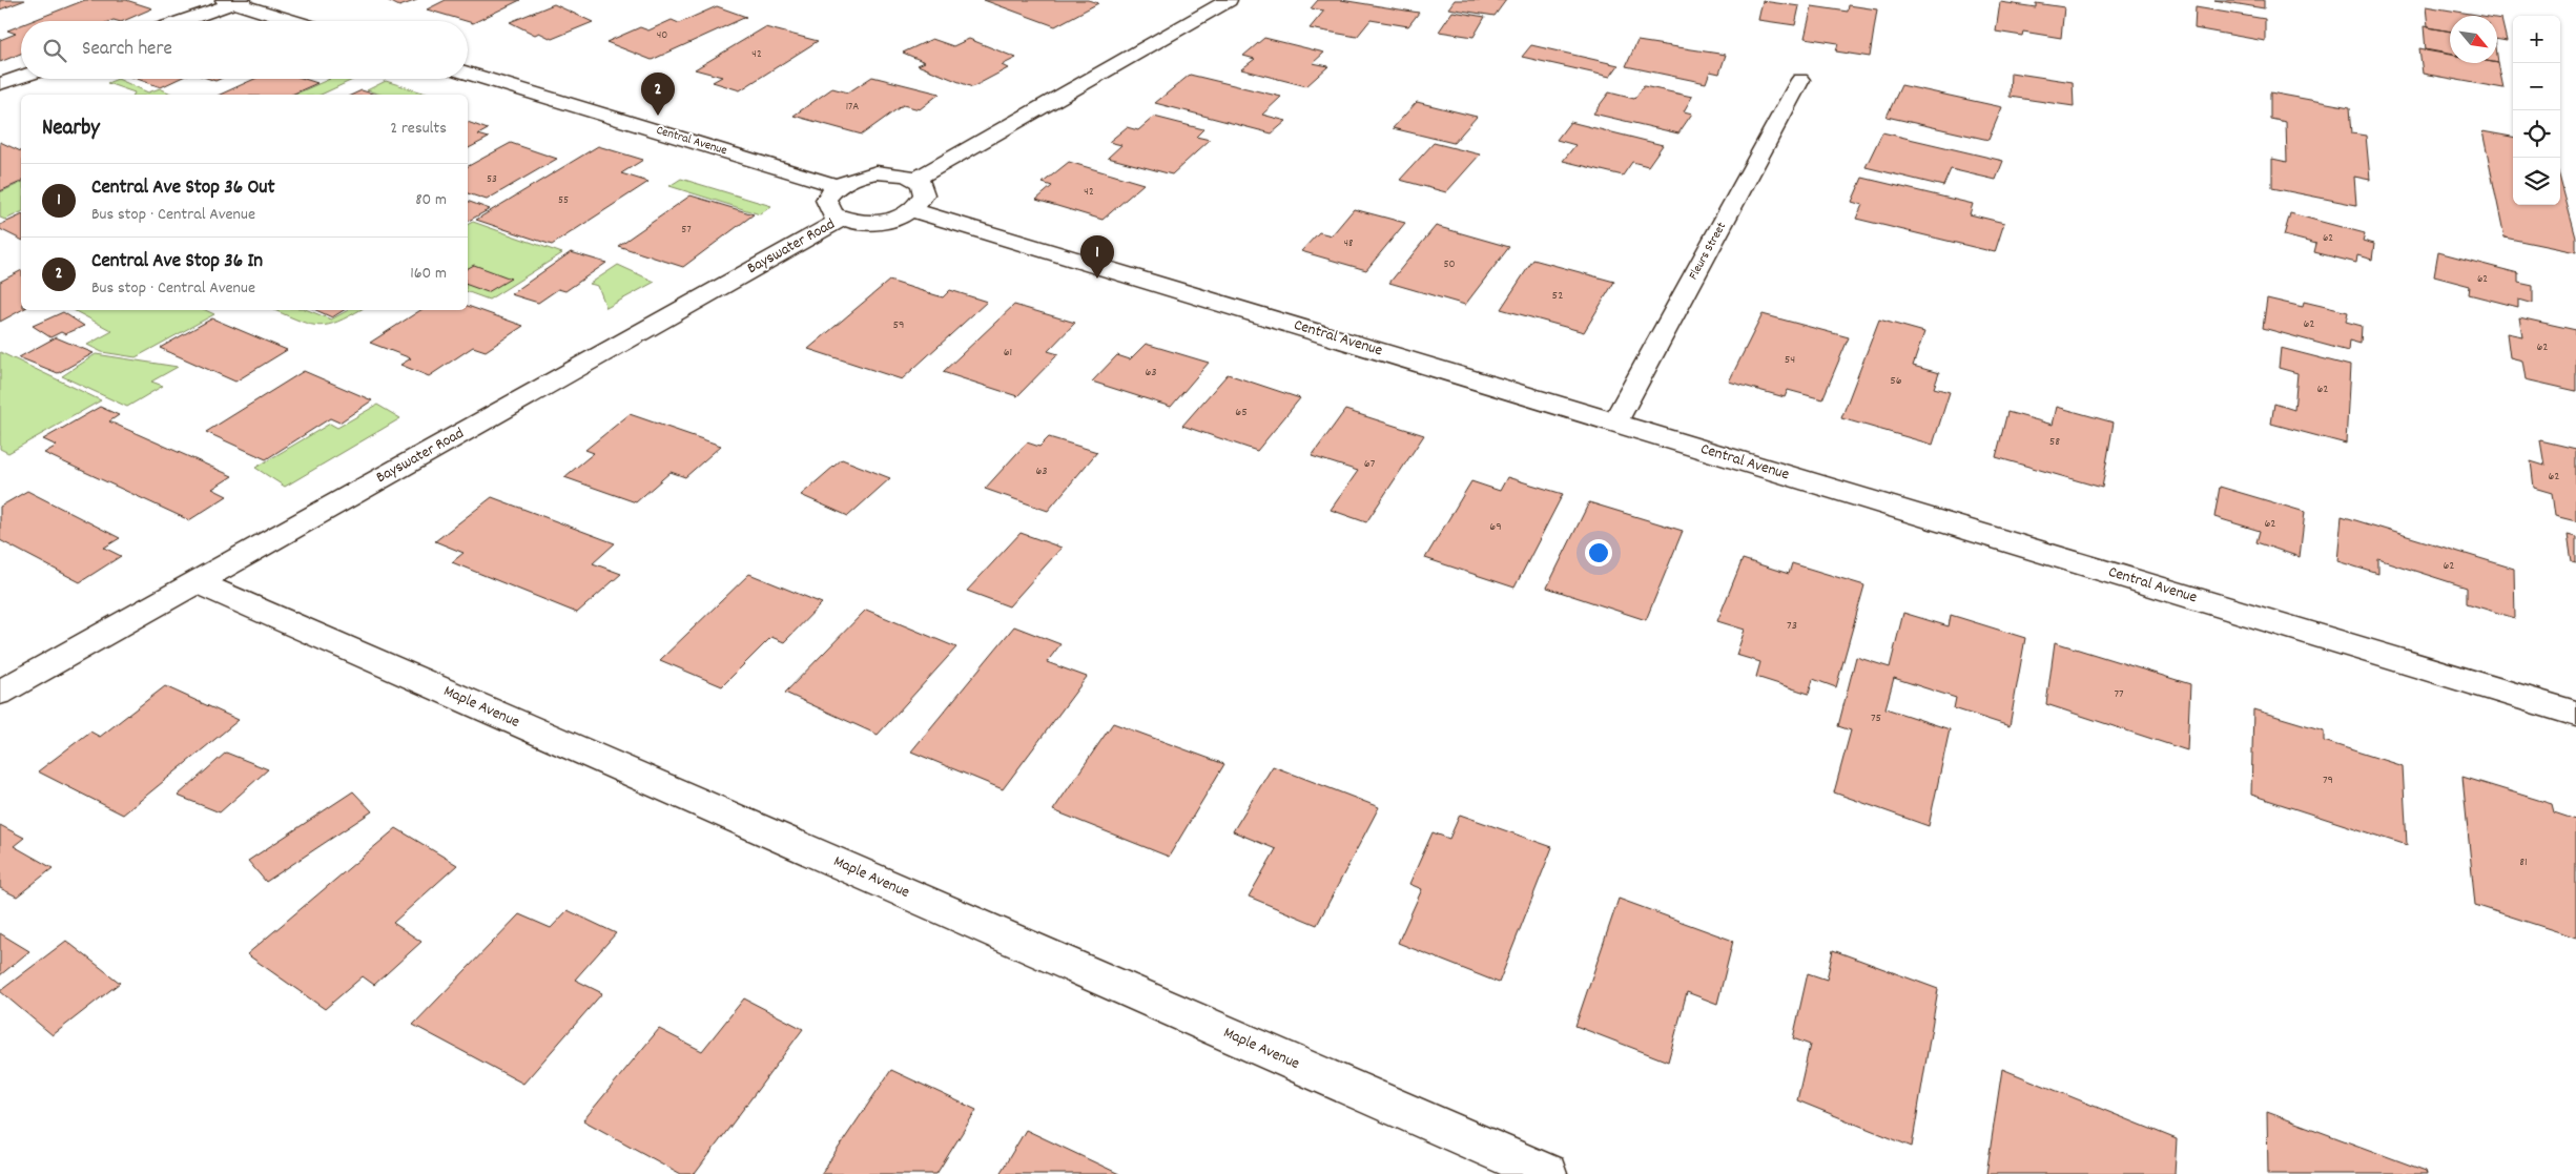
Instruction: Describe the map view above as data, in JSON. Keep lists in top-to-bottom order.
{
  "streets": {
    "street": [
      "Central Avenue",
      "Bayswater Road",
      "Fleurs Street",
      "Maple Avenue"
    ]
  },
  "crossings": [
    ["Central Avenue", "Fleurs Street"],
    ["Bayswater Road", "Maple Avenue"]
  ],
  "house_numbers": [
    "40",
    "42",
    "17A",
    "53",
    "42",
    "55",
    "57",
    "62",
    "48",
    "50",
    "62",
    "52",
    "62",
    "59",
    "62",
    "61",
    "54",
    "63",
    "56",
    "62",
    "65",
    "58",
    "67",
    "63",
    "62",
    "62",
    "69",
    "62",
    "73",
    "77",
    "75",
    "79",
    "81"
  ],
  "north": "bottom right",
  "page": {
    "map_buttons": ["+", "−"],
    "search": "Search here",
    "pins": ["2", "1"],
    "heading": ["Nearby", "2 results"],
    "list": [
      {
        "mark": "1",
        "name": "Central Ave Stop 36 Out",
        "note": "Bus stop · Central Avenue",
        "value": "80 m"
      },
      {
        "mark": "2",
        "name": "Central Ave Stop 36 In",
        "note": "Bus stop · Central Avenue",
        "value": "160 m"
      }
    ]
  }
}
